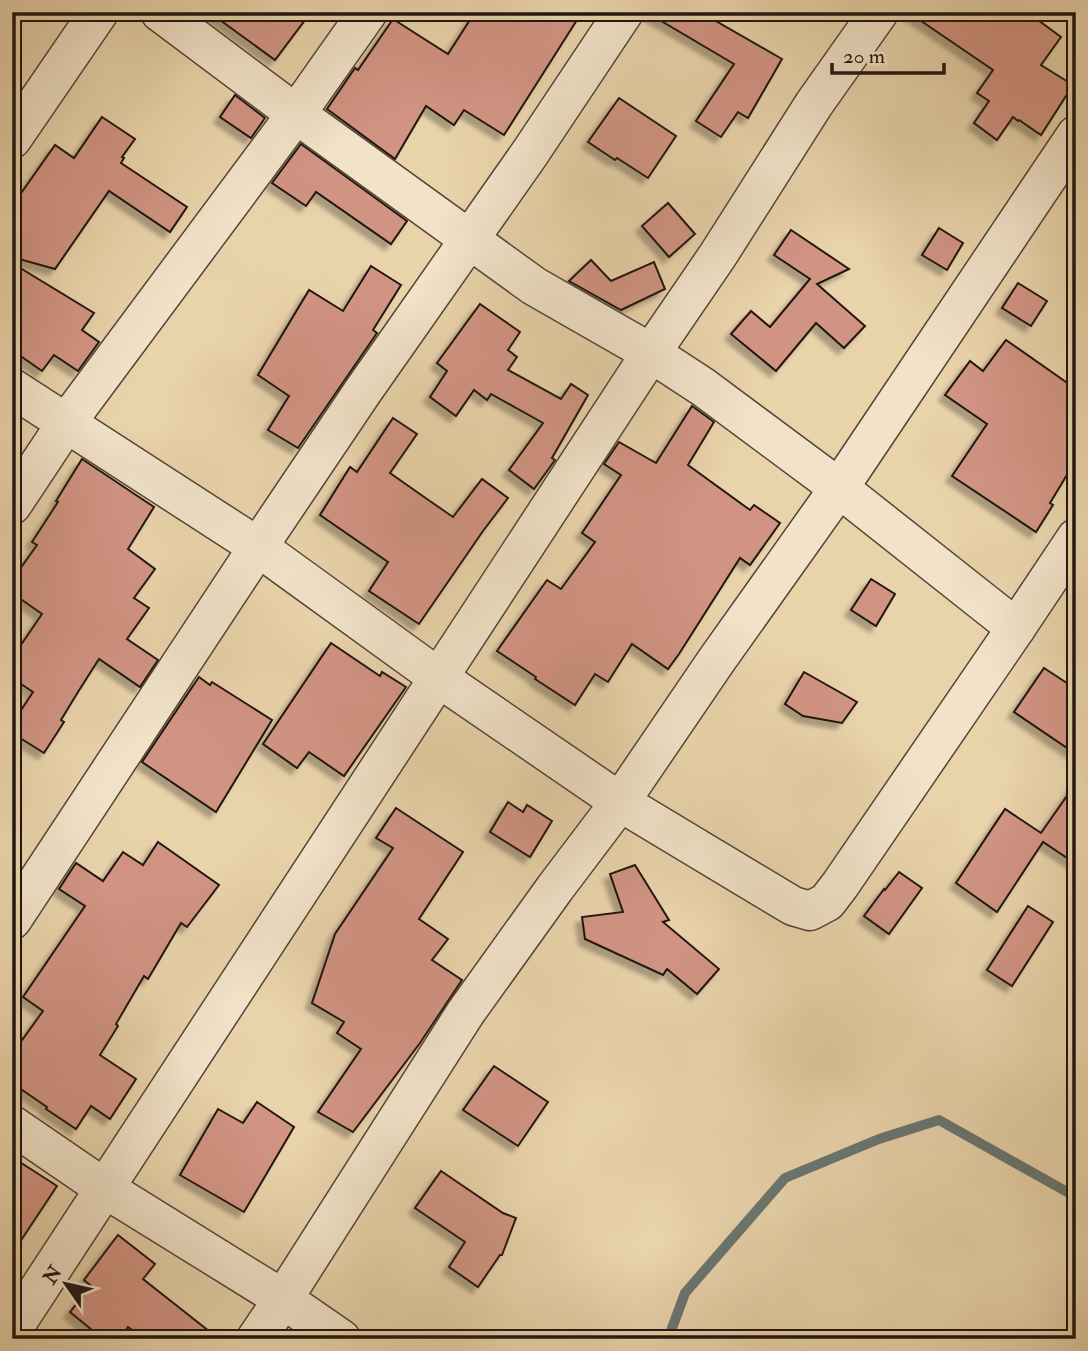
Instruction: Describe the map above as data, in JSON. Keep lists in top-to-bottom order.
{
  "scale_bar": "20 m",
  "north": "top left"
}
